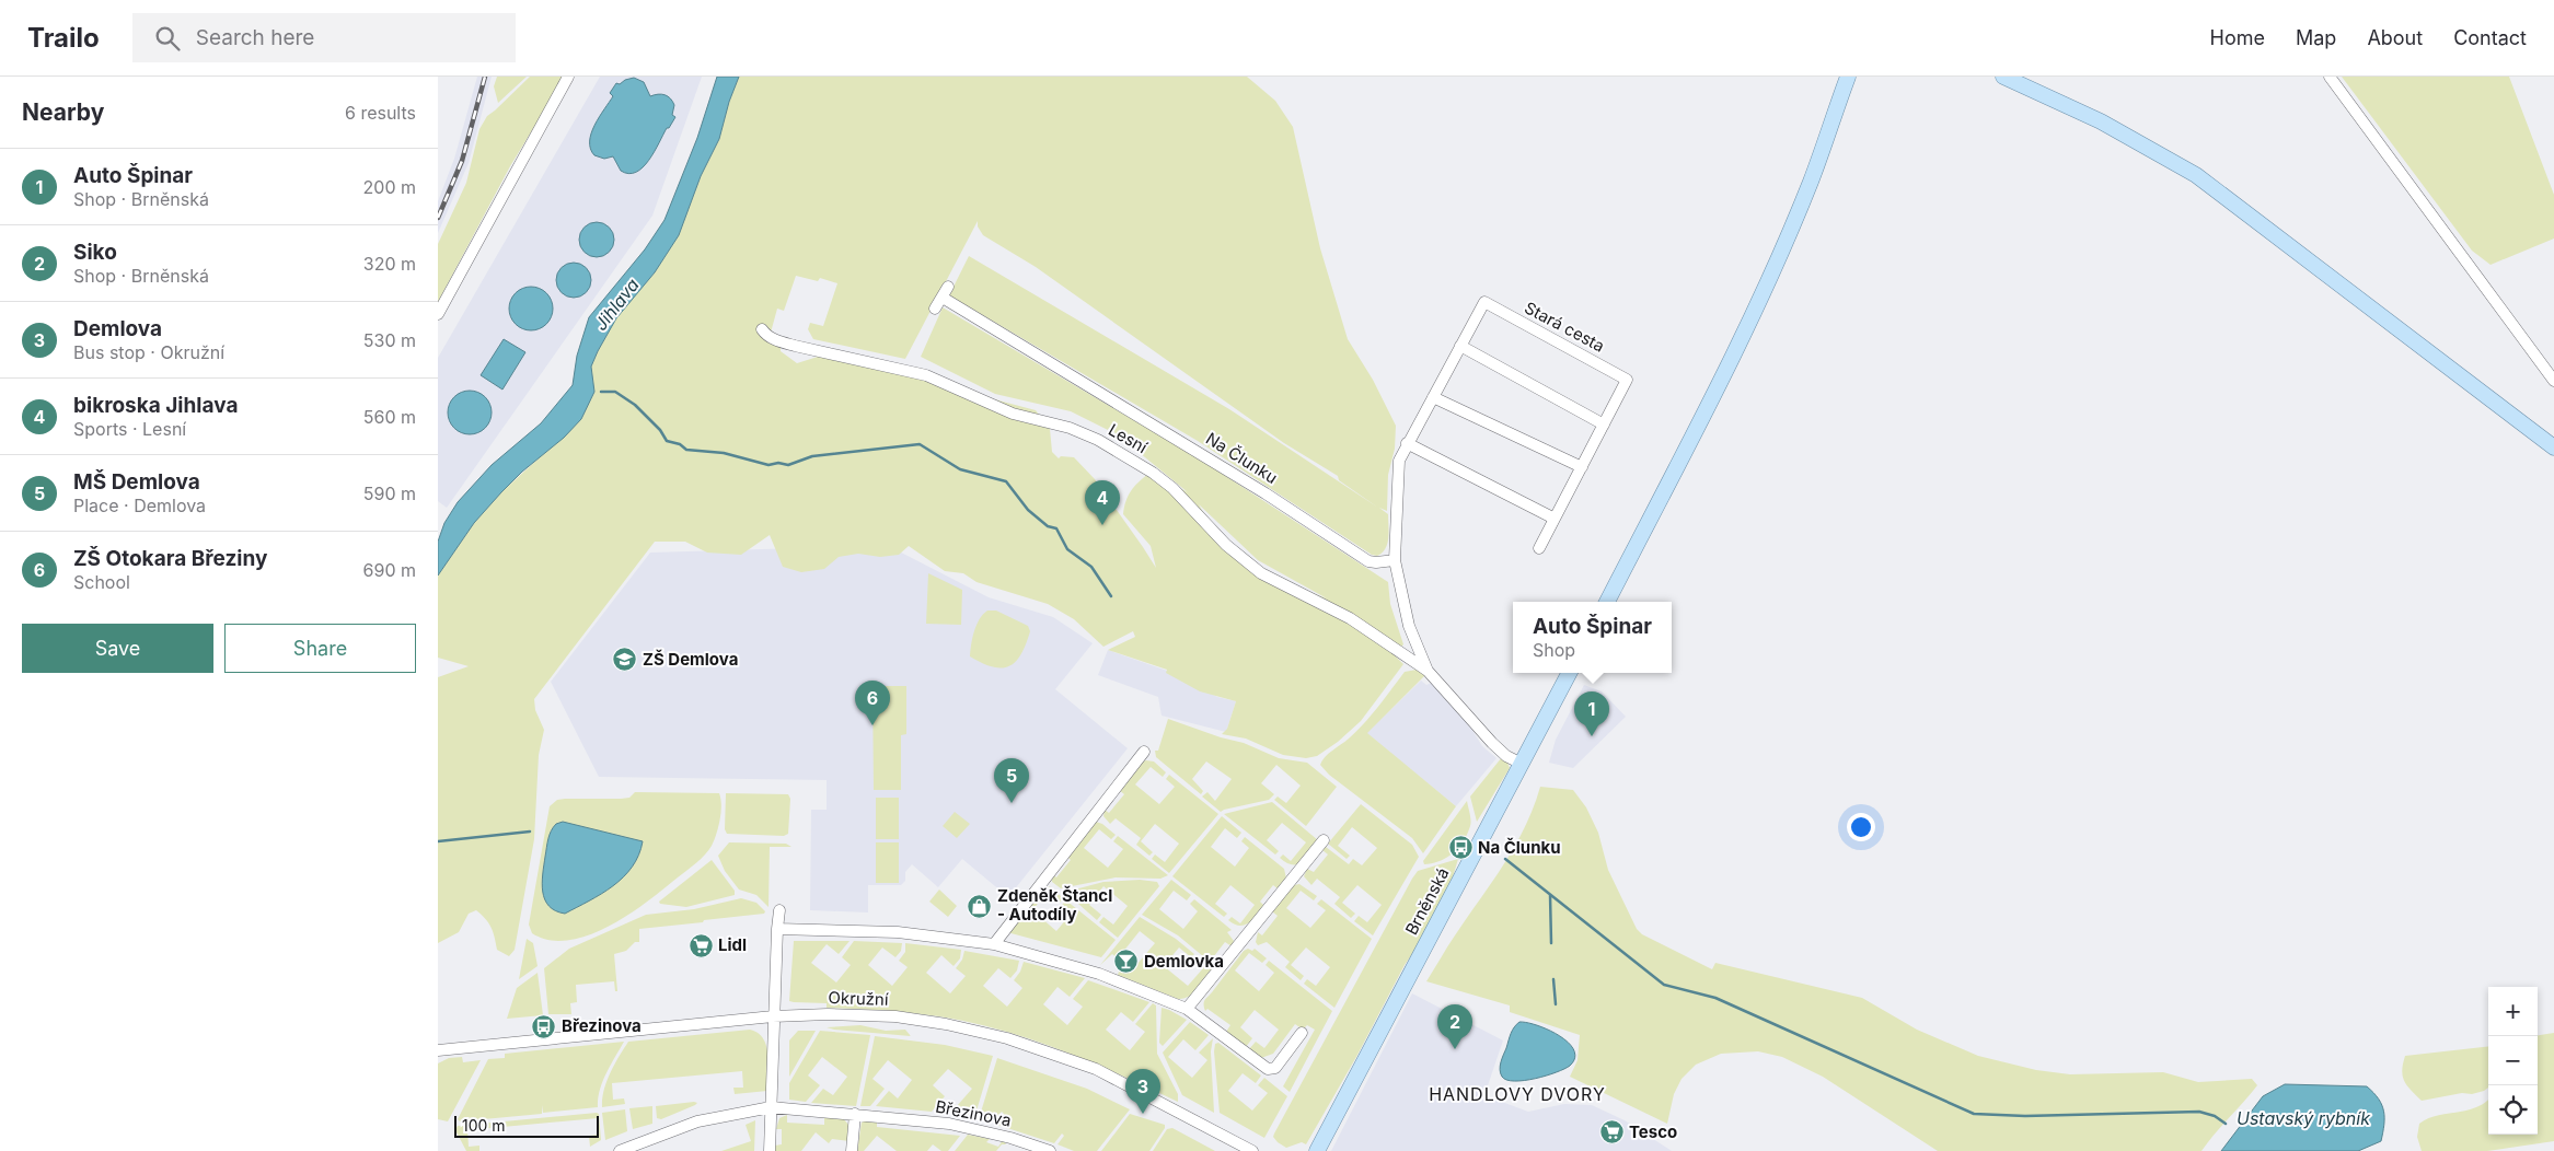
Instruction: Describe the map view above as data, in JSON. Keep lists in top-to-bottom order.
{
  "streets": {
    "main road": ["Brněnská"],
    "street": [
      "Stará cesta",
      "Lesní",
      "Na Člunku",
      "Okružní",
      "Březinova"
    ]
  },
  "crossings": [
    ["Stará cesta", "Na Člunku"]
  ],
  "districts": ["HANDLOVY DVORY"],
  "water": ["Jihlava", "Ustavský rybník"],
  "places": {
    "school or university": ["ZŠ Demlova"],
    "bus stop": ["Na Člunku", "Březinova"],
    "shop": ["Zdeněk Štancl - Autodíly"],
    "supermarket": ["Lidl", "Tesco"],
    "bar": ["Demlovka"]
  },
  "scale_bar": "100 m",
  "page": {
    "header": "Trailo",
    "search": "Search here",
    "nav": [
      "Home",
      "Map",
      "About",
      "Contact"
    ],
    "heading": ["Nearby", "6 results"],
    "list": [
      {
        "mark": "1",
        "name": "Auto Špinar",
        "note": "Shop · Brněnská",
        "value": "200 m"
      },
      {
        "mark": "2",
        "name": "Siko",
        "note": "Shop · Brněnská",
        "value": "320 m"
      },
      {
        "mark": "3",
        "name": "Demlova",
        "note": "Bus stop · Okružní",
        "value": "530 m"
      },
      {
        "mark": "4",
        "name": "bikroska Jihlava",
        "note": "Sports · Lesní",
        "value": "560 m"
      },
      {
        "mark": "5",
        "name": "MŠ Demlova",
        "note": "Place · Demlova",
        "value": "590 m"
      },
      {
        "mark": "6",
        "name": "ZŠ Otokara Březiny",
        "note": "School",
        "value": "690 m"
      }
    ],
    "pins": [
      "4",
      "6",
      "1",
      "5",
      "2",
      "3"
    ],
    "popup": ["Auto Špinar", "Shop"],
    "buttons": ["Save", "Share"],
    "map_buttons": ["+", "−"],
    "scale": "100 m"
  }
}
